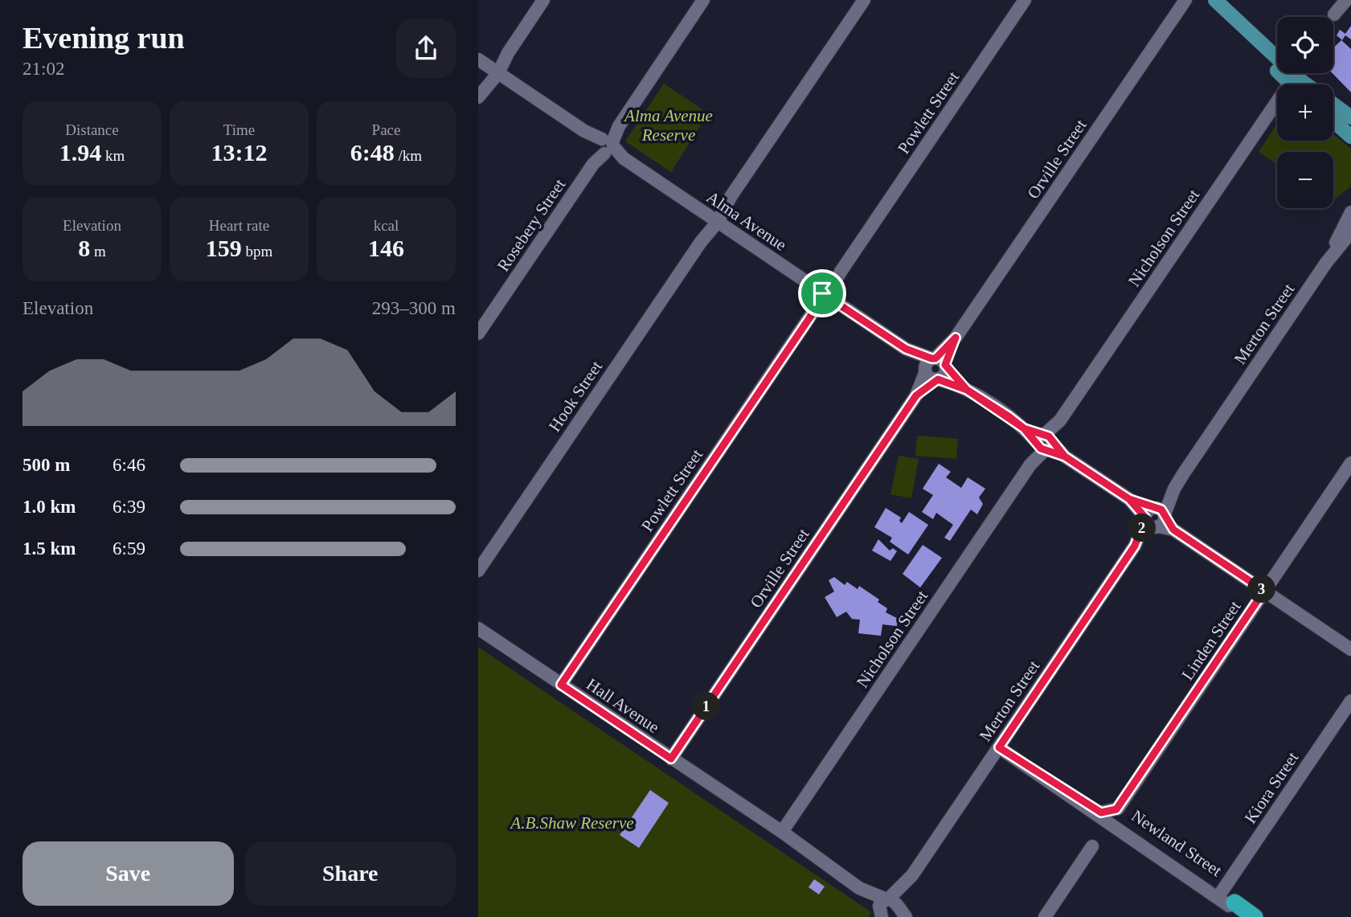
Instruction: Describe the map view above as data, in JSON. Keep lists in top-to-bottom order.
{
  "streets": {
    "street": [
      "Powlett Street",
      "Orville Street",
      "Alma Avenue",
      "Rosebery Street",
      "Nicholson Street",
      "Merton Street",
      "Hook Street",
      "Linden Street",
      "Hall Avenue",
      "Kiora Street",
      "Newland Street"
    ]
  },
  "crossings": [
    ["Powlett Street", "Alma Avenue"],
    ["Powlett Street", "Hall Avenue"],
    ["Orville Street", "Alma Avenue"],
    ["Orville Street", "Hall Avenue"],
    ["Alma Avenue", "Rosebery Street"],
    ["Alma Avenue", "Nicholson Street"],
    ["Alma Avenue", "Merton Street"],
    ["Alma Avenue", "Hook Street"],
    ["Alma Avenue", "Linden Street"],
    ["Nicholson Street", "Hall Avenue"],
    ["Merton Street", "Hall Avenue"],
    ["Merton Street", "Newland Street"],
    ["Kiora Street", "Newland Street"]
  ],
  "parks": ["Alma Avenue Reserve", "A.B.Shaw Reserve"],
  "page": {
    "heading": ["Evening run", "21:02"],
    "map_buttons": ["+", "−"],
    "stats": [
      ["Distance", "1.94 km"],
      ["Time", "13:12"],
      ["Pace", "6:48 /km"],
      ["Elevation", "8 m"],
      ["Heart rate", "159 bpm"],
      ["kcal", "146"]
    ],
    "chart": ["Elevation", "293–300 m"],
    "list": [
      {
        "name": "500 m",
        "note": "6:46"
      },
      {
        "name": "1.0 km",
        "note": "6:39"
      },
      {
        "name": "1.5 km",
        "note": "6:59"
      }
    ],
    "pins": ["2", "3", "1"],
    "buttons": ["Save", "Share"]
  }
}
